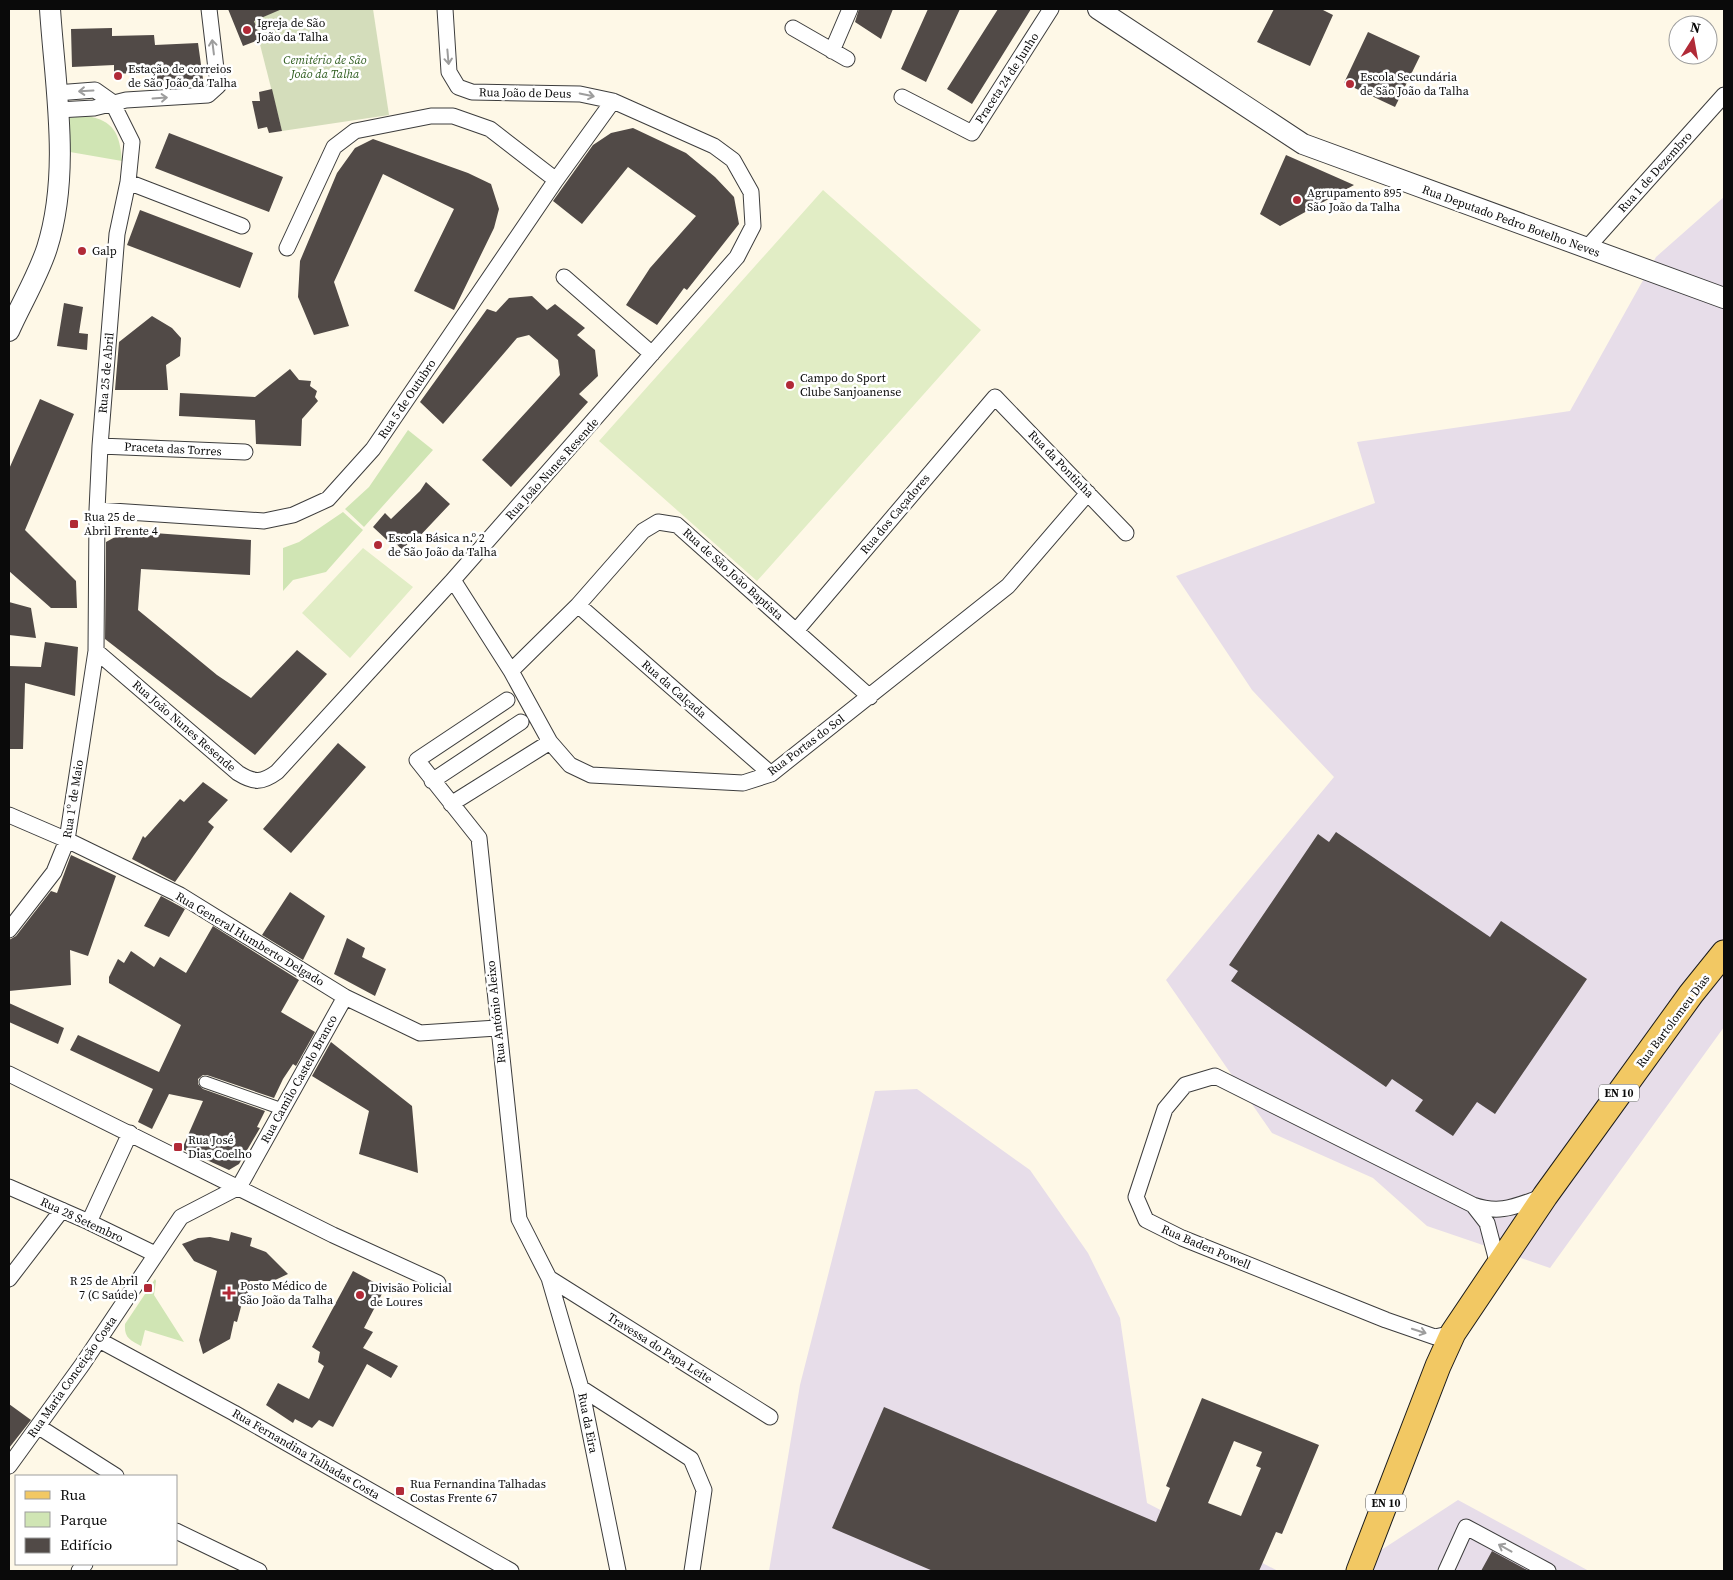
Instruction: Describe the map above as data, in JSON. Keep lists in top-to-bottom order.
{
  "streets": {
    "main road": ["Rua Bartolomeu Dias", "EN 10"],
    "street": [
      "Praceta 24 de Junho",
      "Rua João de Deus",
      "Rua 1 de Dezembro",
      "Rua Deputado Pedro Botelho Neves",
      "Rua 25 de Abril",
      "Rua 5 de Outubro",
      "Praceta das Torres",
      "Rua da Pontinha",
      "Rua João Nunes Resende",
      "Rua dos Caçadores",
      "Rua de São João Baptista",
      "Rua da Calçada",
      "Rua Portas do Sol",
      "Rua 1º de Maio",
      "Rua General Humberto Delgado",
      "Rua António Aleixo",
      "Rua Camilo Castelo Branco",
      "Rua 28 Setembro",
      "Rua Baden Powell",
      "Travessa do Papa Leite",
      "Rua Maria Conceição Costa",
      "Rua da Eira",
      "Rua Fernandina Talhadas Costa"
    ]
  },
  "crossings": [
    ["Rua João de Deus", "Rua 5 de Outubro"],
    ["Rua João de Deus", "Rua João Nunes Resende"],
    ["Rua 1 de Dezembro", "Rua Deputado Pedro Botelho Neves"],
    ["Rua 25 de Abril", "Rua 5 de Outubro"],
    ["Rua 25 de Abril", "Praceta das Torres"],
    ["Rua 25 de Abril", "Rua João Nunes Resende"],
    ["Rua 25 de Abril", "Rua 1º de Maio"],
    ["Rua 5 de Outubro", "Rua João Nunes Resende"],
    ["Rua da Pontinha", "Rua dos Caçadores"],
    ["Rua da Pontinha", "Rua Portas do Sol"],
    ["Rua João Nunes Resende", "Rua Portas do Sol"],
    ["Rua João Nunes Resende", "Rua 1º de Maio"],
    ["Rua dos Caçadores", "Rua de São João Baptista"],
    ["Rua de São João Baptista", "Rua da Calçada"],
    ["Rua de São João Baptista", "Rua Portas do Sol"],
    ["Rua da Calçada", "Rua Portas do Sol"],
    ["Rua 1º de Maio", "Rua General Humberto Delgado"],
    ["Rua General Humberto Delgado", "Rua António Aleixo"],
    ["Rua General Humberto Delgado", "Rua Camilo Castelo Branco"],
    ["Rua António Aleixo", "Travessa do Papa Leite"],
    ["Rua António Aleixo", "Rua da Eira"],
    ["Rua Bartolomeu Dias", "EN 10"],
    ["Rua Bartolomeu Dias", "Rua Baden Powell"],
    ["Rua Camilo Castelo Branco", "Rua Maria Conceição Costa"],
    ["EN 10", "Rua Baden Powell"],
    ["Rua 28 Setembro", "Rua Maria Conceição Costa"],
    ["Travessa do Papa Leite", "Rua da Eira"],
    ["Rua Maria Conceição Costa", "Rua Fernandina Talhadas Costa"]
  ],
  "one_way": ["Rua João de Deus"],
  "parks": ["Cemitério de São João da Talha"],
  "places": {
    "other": [
      "Igreja de São João da Talha",
      "Estação de correios de São João da Talha",
      "Escola Secundária de São João da Talha",
      "Agrupamento 895 São João da Talha",
      "Galp",
      "Campo do Sport Clube Sanjoanense",
      "Escola Básica n.º 2 de São João da Talha",
      "Divisão Policial de Loures"
    ],
    "transit": [
      "Rua 25 de Abril Frente 4",
      "Rua José Dias Coelho",
      "R 25 de Abril 7 (C Saúde)",
      "Rua Fernandina Talhadas Costas Frente 67"
    ],
    "health": ["Posto Médico de São João da Talha"]
  },
  "legend": ["Rua", "Parque", "Edifício"],
  "north": "top"
}
